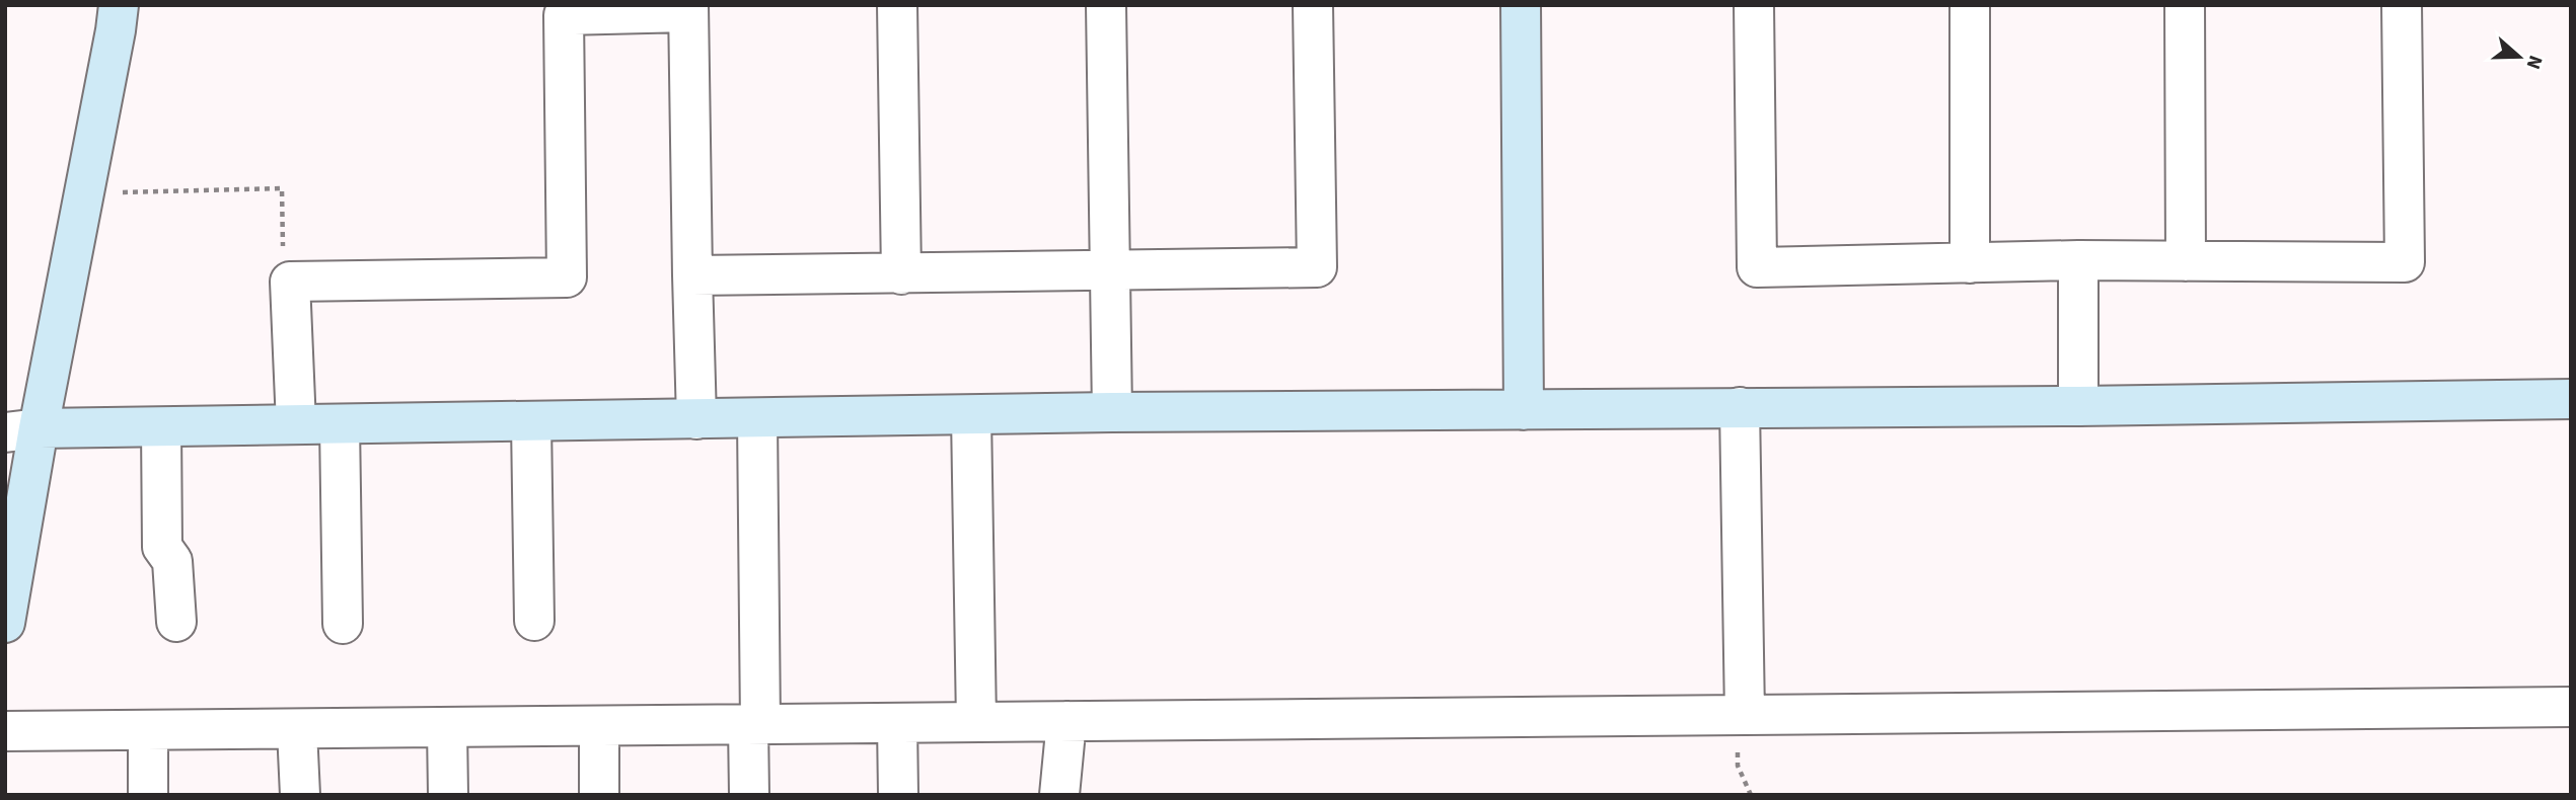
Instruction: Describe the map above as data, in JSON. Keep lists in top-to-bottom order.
{
  "north": "right"
}
